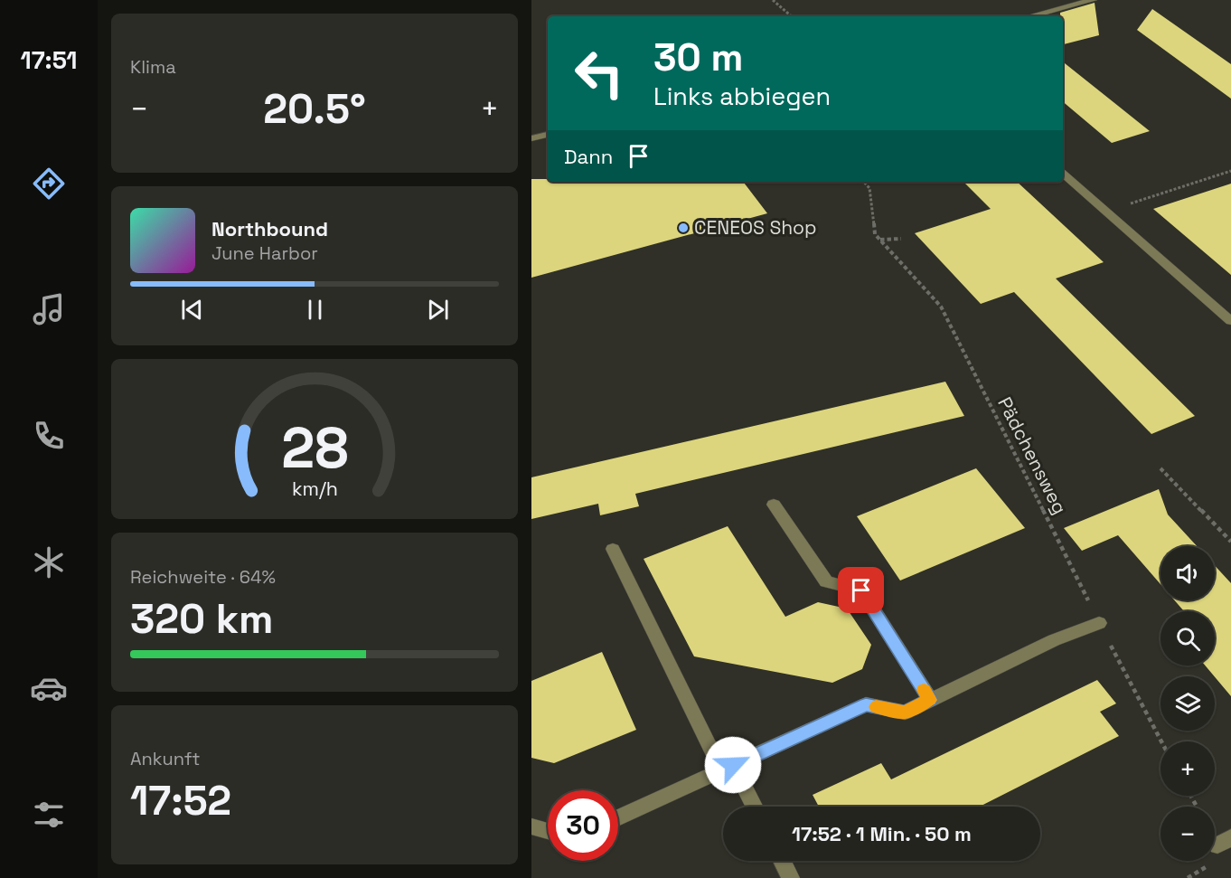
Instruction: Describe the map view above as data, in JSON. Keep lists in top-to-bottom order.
{
  "streets": {
    "path": ["Pädchensweg"]
  },
  "places": ["CENEOS Shop"],
  "page": {
    "tabs": "17:51",
    "tile": [
      "Klima",
      ["Reichweite · 64%", "320 km"],
      ["Ankunft", "17:52"]
    ],
    "turn": ["30 m", "Links abbiegen"],
    "heat": ["−", "20.5°", "+"],
    "then": "Dann",
    "song": ["Northbound", "June Harbor"],
    "map_buttons": ["+", "−"],
    "limit": "30",
    "trip": "17:52 · 1 Min. · 50 m",
    "gauge": ["28", "km/h"]
  }
}
